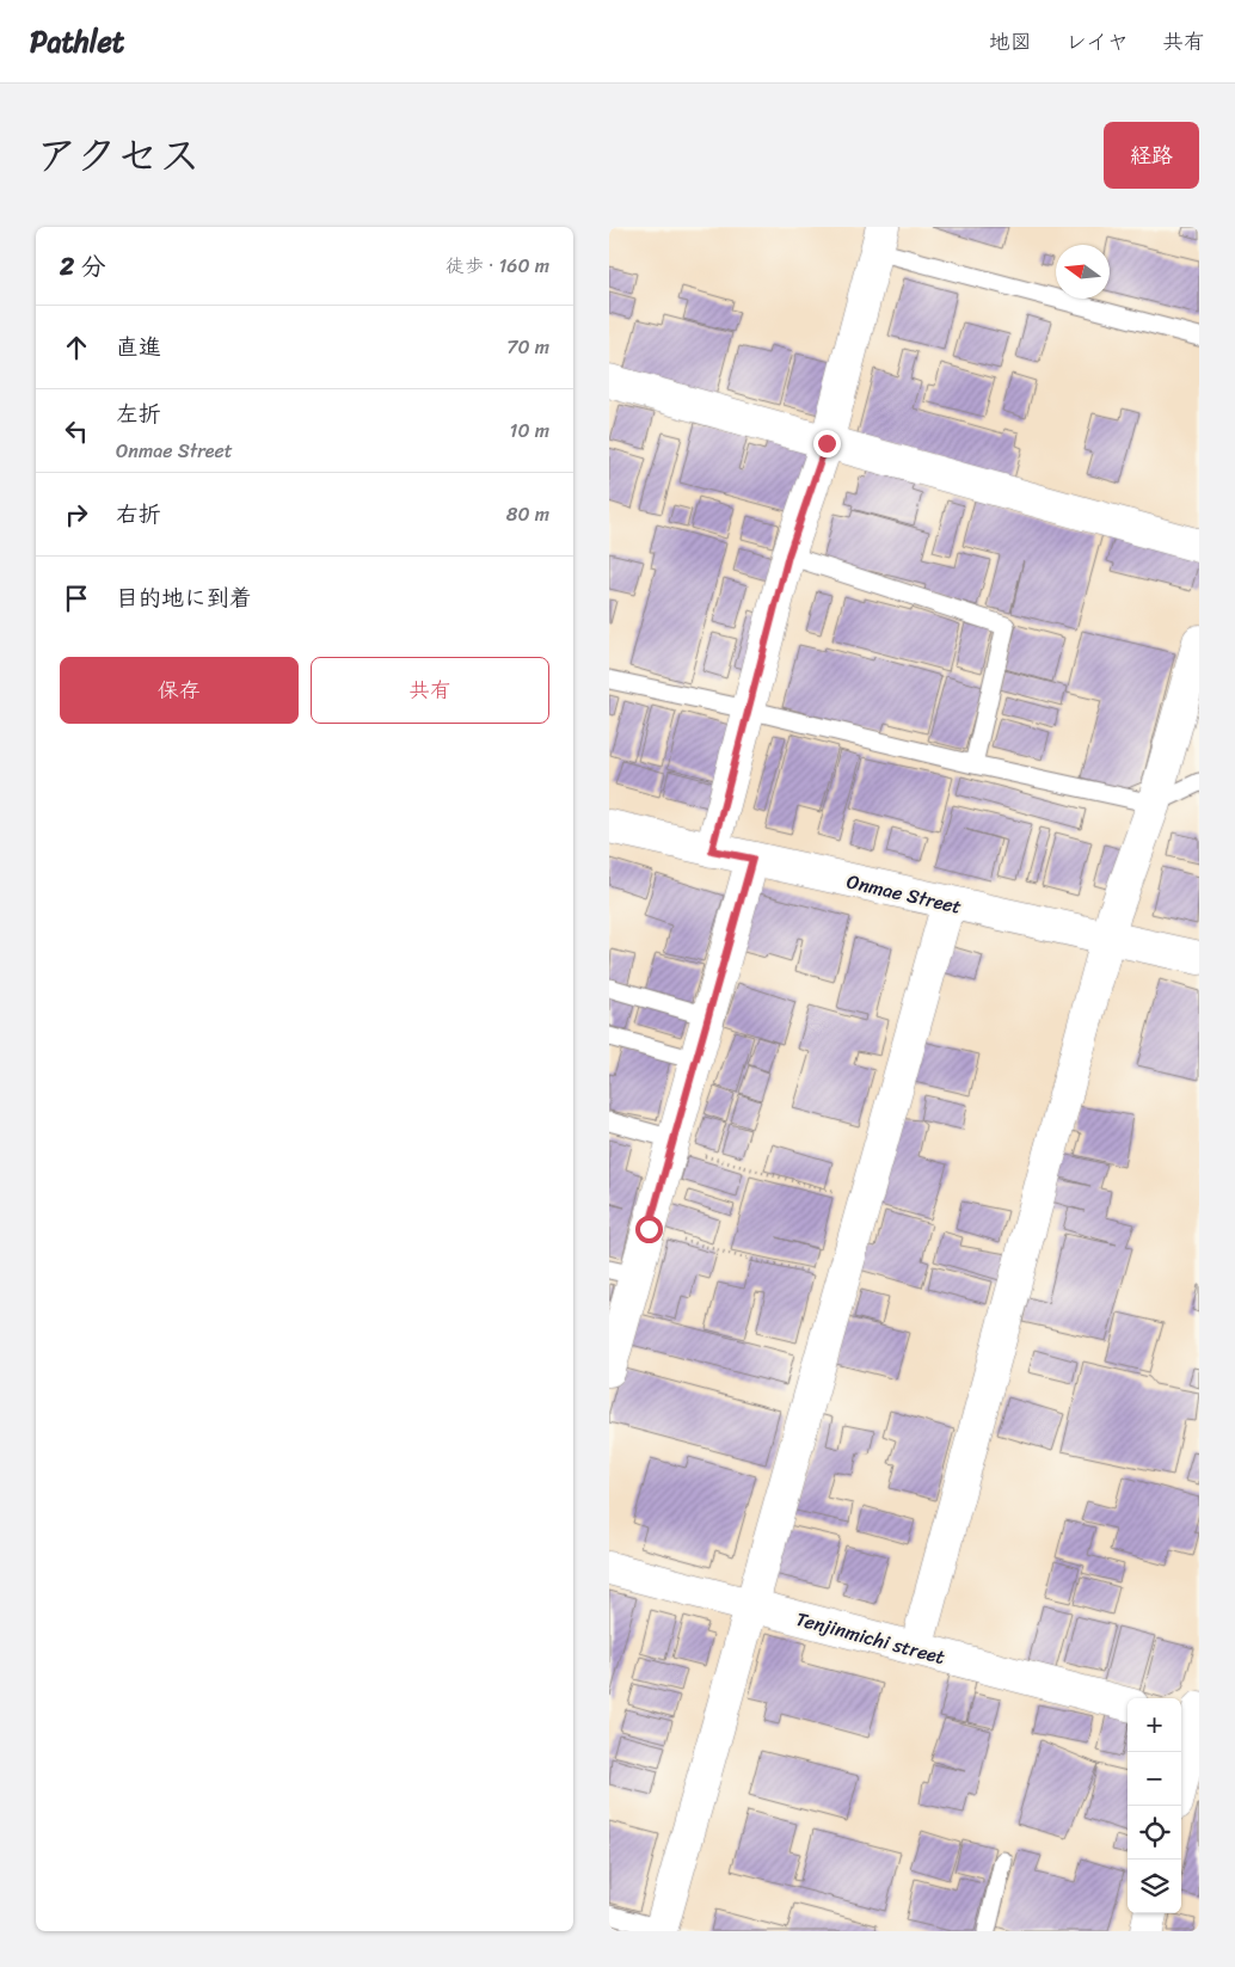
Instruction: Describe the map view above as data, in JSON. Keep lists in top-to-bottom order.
{
  "streets": {
    "street": ["Onmae Street", "Tenjinmichi street"]
  },
  "north": "left",
  "page": {
    "header": "Pathlet",
    "nav": ["地図", "レイヤ", "共有"],
    "title": "アクセス",
    "buttons": [
      "経路",
      ["保存", "共有"]
    ],
    "heading": ["2 分", "徒歩 · 160 m"],
    "list": [
      ["直進", "70 m"],
      ["左折", "Onmae Street", "10 m"],
      ["右折", "80 m"],
      "目的地に到着"
    ],
    "map_buttons": ["+", "−"]
  }
}
